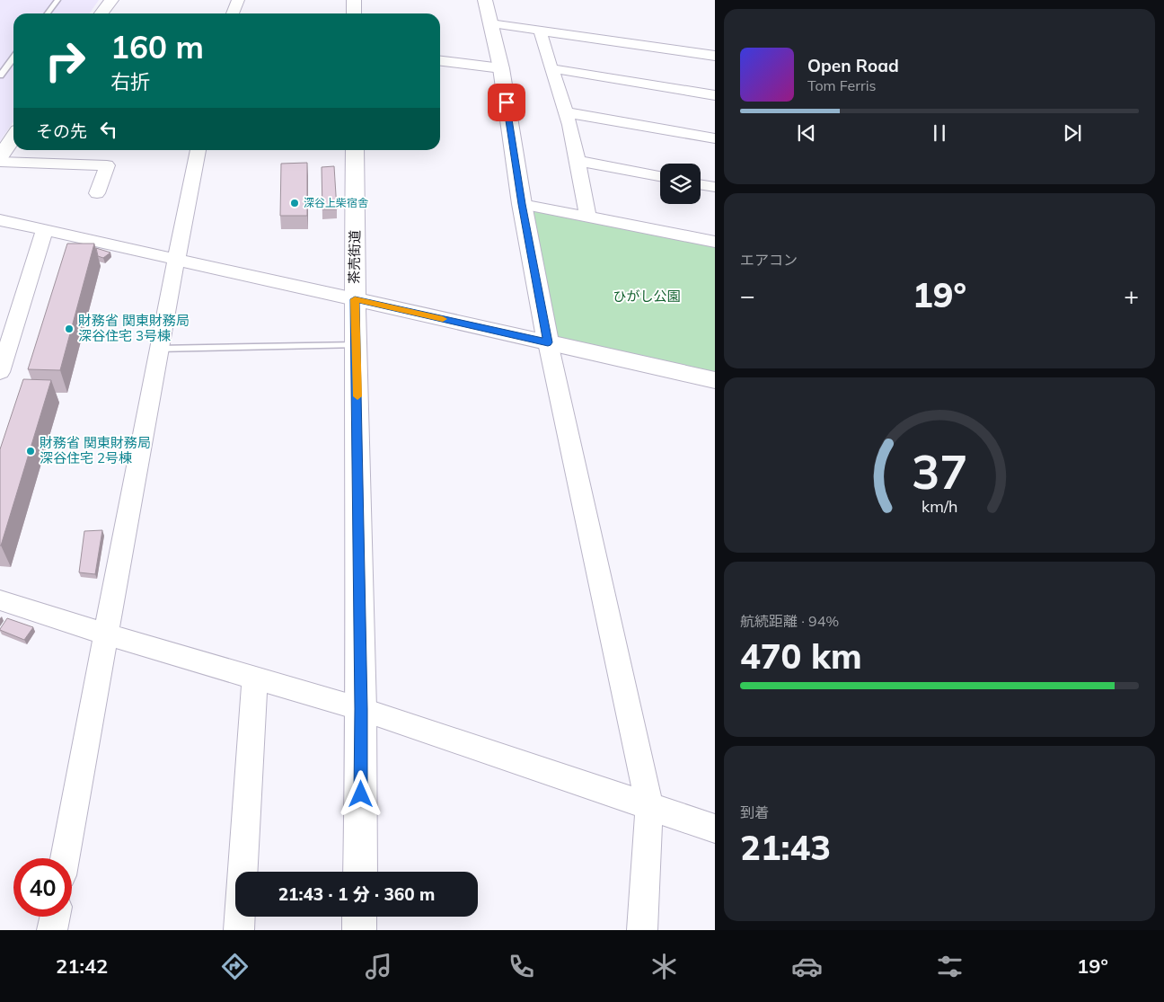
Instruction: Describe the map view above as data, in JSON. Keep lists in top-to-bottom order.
{
  "streets": {
    "street": ["茶売街道"]
  },
  "parks": ["ひがし公園"],
  "places": ["深谷上柴宿舎", "財務省 関東財務局 深谷住宅 3号棟", "財務省 関東財務局 深谷住宅 2号棟"],
  "page": {
    "turn": ["160 m", "右折"],
    "song": ["Open Road", "Tom Ferris"],
    "then": "その先",
    "tile": [
      "エアコン",
      ["航続距離 · 94%", "470 km"],
      ["到着", "21:43"]
    ],
    "heat": ["−", "19°", "+"],
    "limit": "40",
    "trip": "21:43 · 1 分 · 360 m",
    "tabs": ["21:42", "19°"],
    "gauge": ["37", "km/h"]
  }
}
